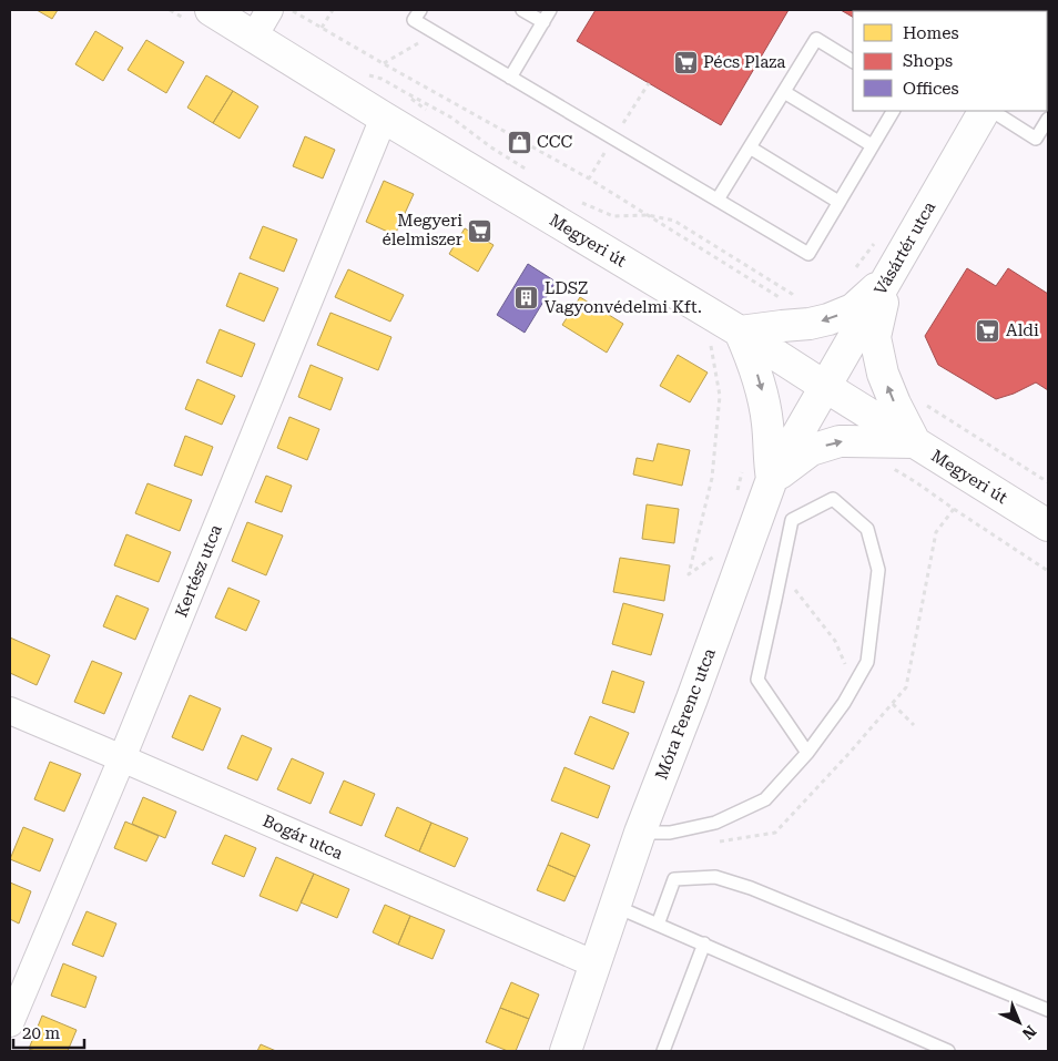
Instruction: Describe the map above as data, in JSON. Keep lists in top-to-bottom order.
{
  "streets": {
    "street": [
      "Megyeri út",
      "Vásártér utca",
      "Kertész utca",
      "Móra Ferenc utca",
      "Bogár utca"
    ]
  },
  "crossings": [
    ["Megyeri út", "Vásártér utca"],
    ["Megyeri út", "Kertész utca"],
    ["Megyeri út", "Móra Ferenc utca"],
    ["Vásártér utca", "Móra Ferenc utca"],
    ["Kertész utca", "Bogár utca"],
    ["Móra Ferenc utca", "Bogár utca"]
  ],
  "places": {
    "supermarket": ["Pécs Plaza", "Megyeri élelmiszer", "Aldi"],
    "shop": ["CCC"],
    "building": ["LDSZ Vagyonvédelmi Kft."]
  },
  "legend": ["Homes", "Shops", "Offices"],
  "scale_bar": "20 m",
  "north": "bottom right"
}
